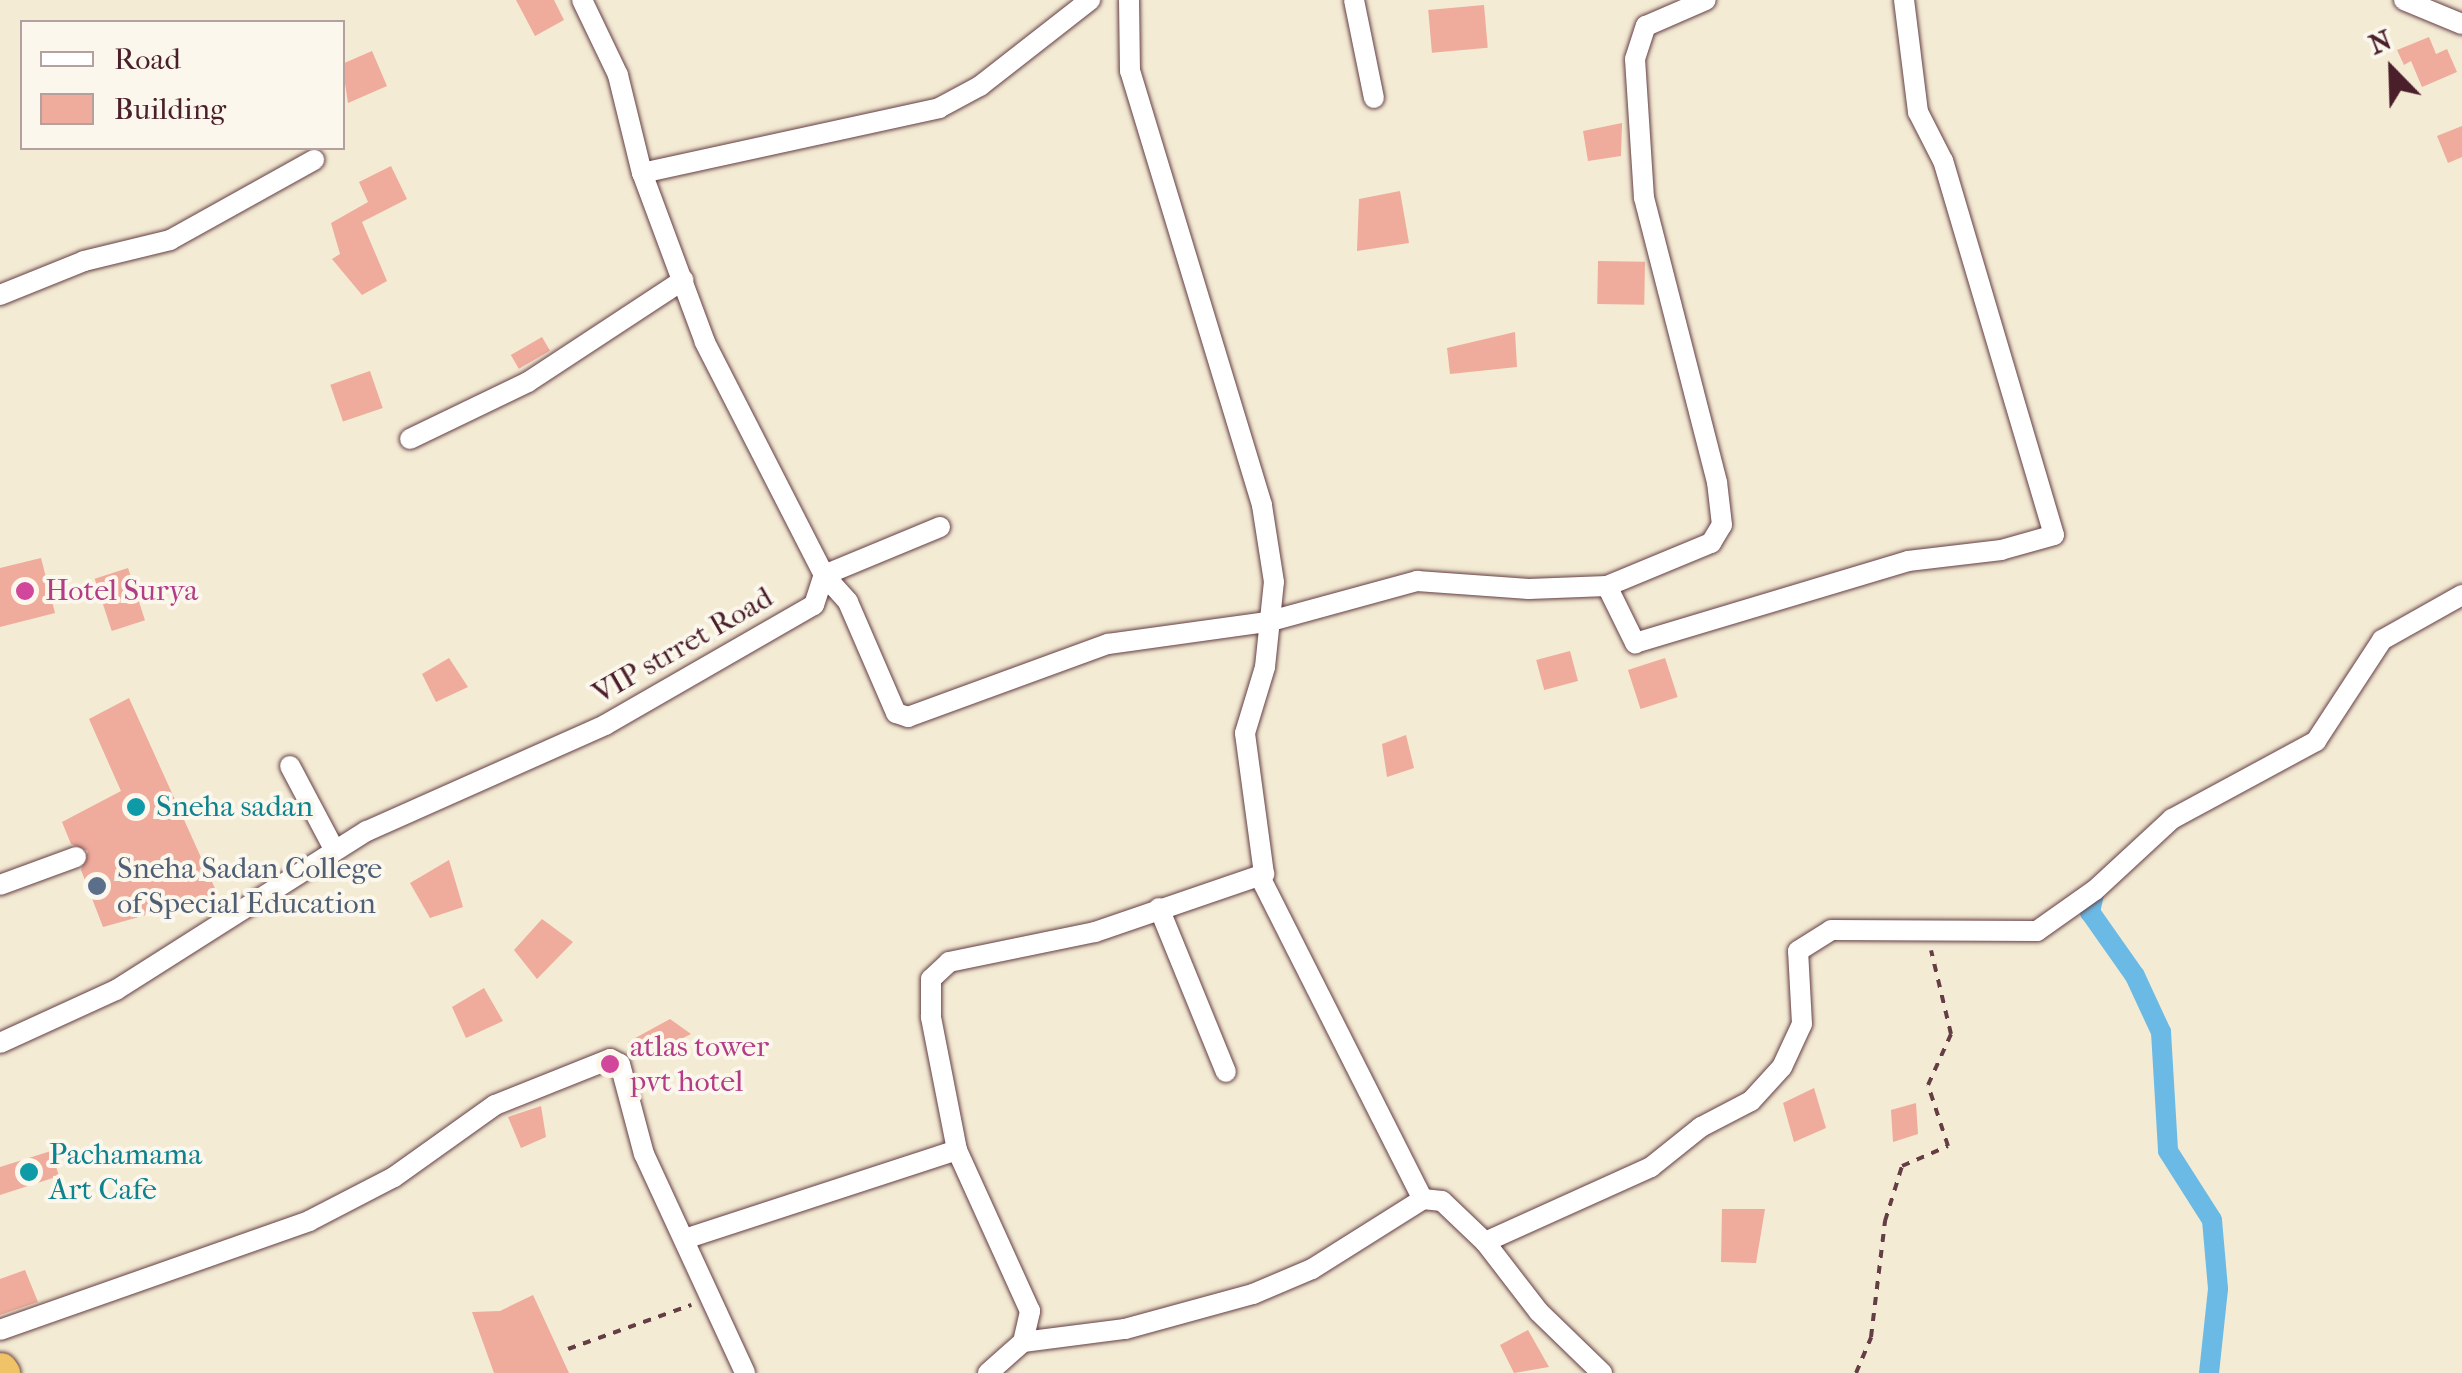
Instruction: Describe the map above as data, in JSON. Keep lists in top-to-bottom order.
{
  "streets": {
    "street": ["VIP strret Road"]
  },
  "places": [
    "Hotel Surya",
    "Sneha sadan",
    "Sneha Sadan College of Special Education",
    "atlas tower pvt hotel",
    "Pachamama Art Cafe"
  ],
  "legend": ["Road", "Building"],
  "north": "top left"
}
